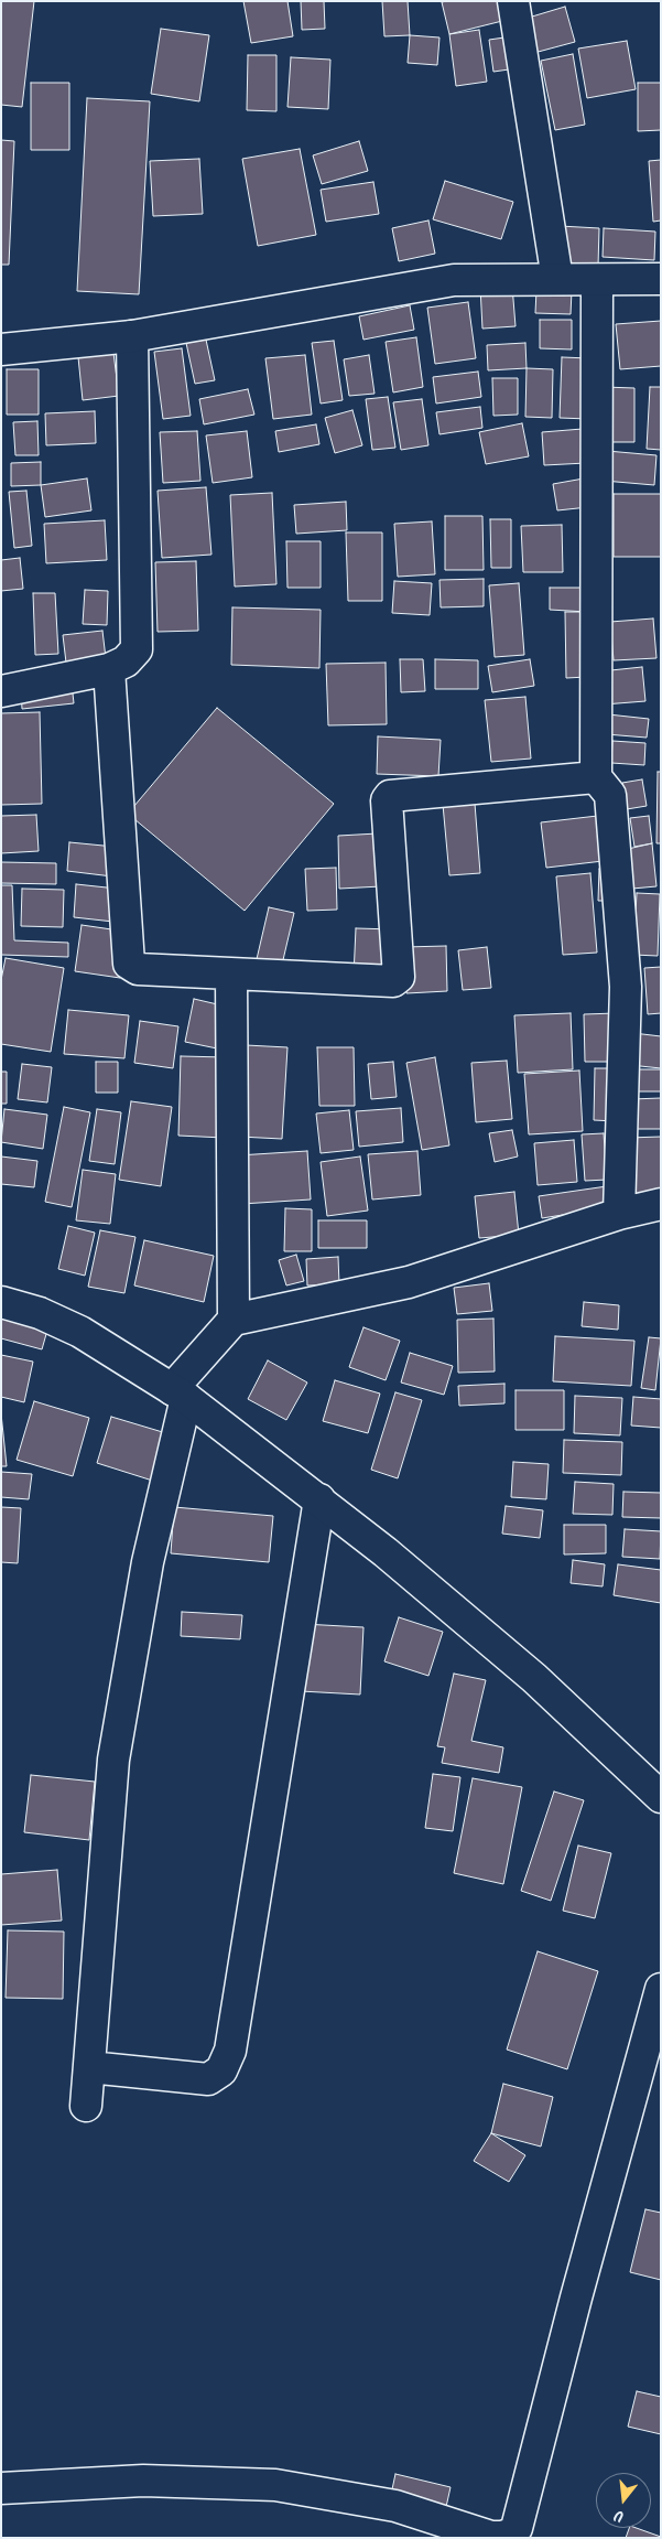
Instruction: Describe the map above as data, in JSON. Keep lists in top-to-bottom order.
{
  "north": "bottom"
}
